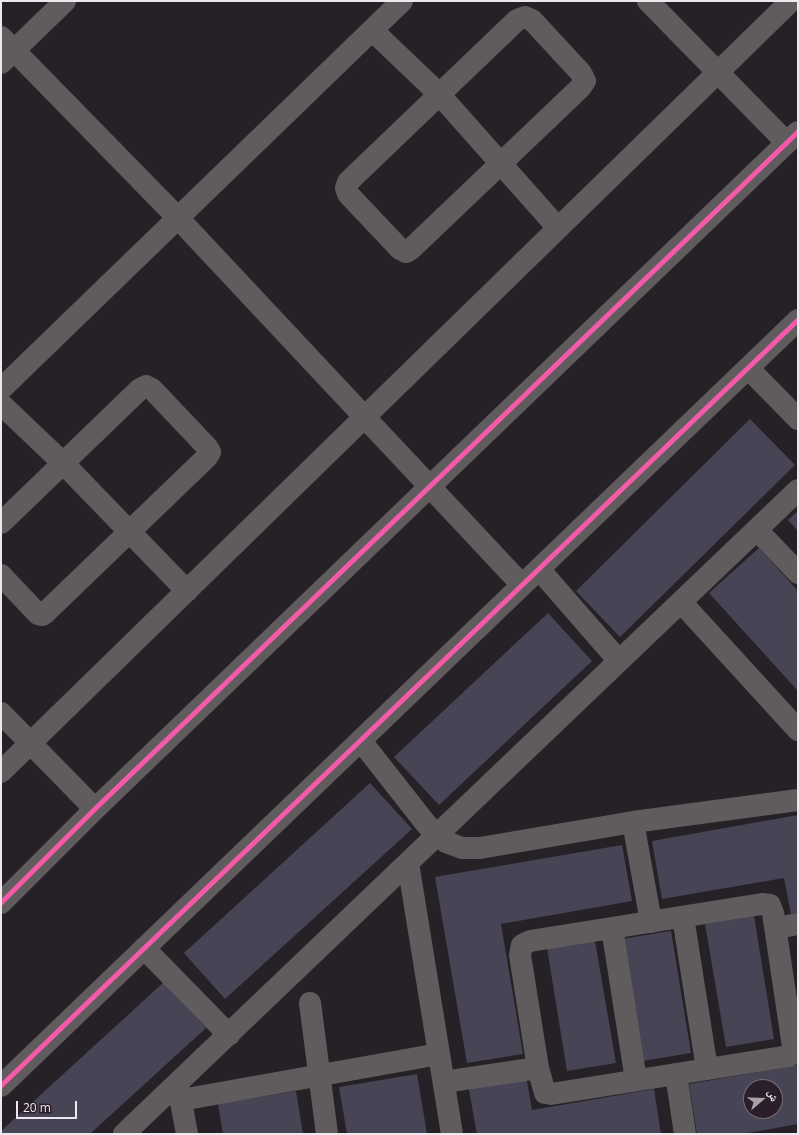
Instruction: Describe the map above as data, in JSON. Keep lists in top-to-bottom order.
{
  "scale_bar": "20 m",
  "north": "right"
}
